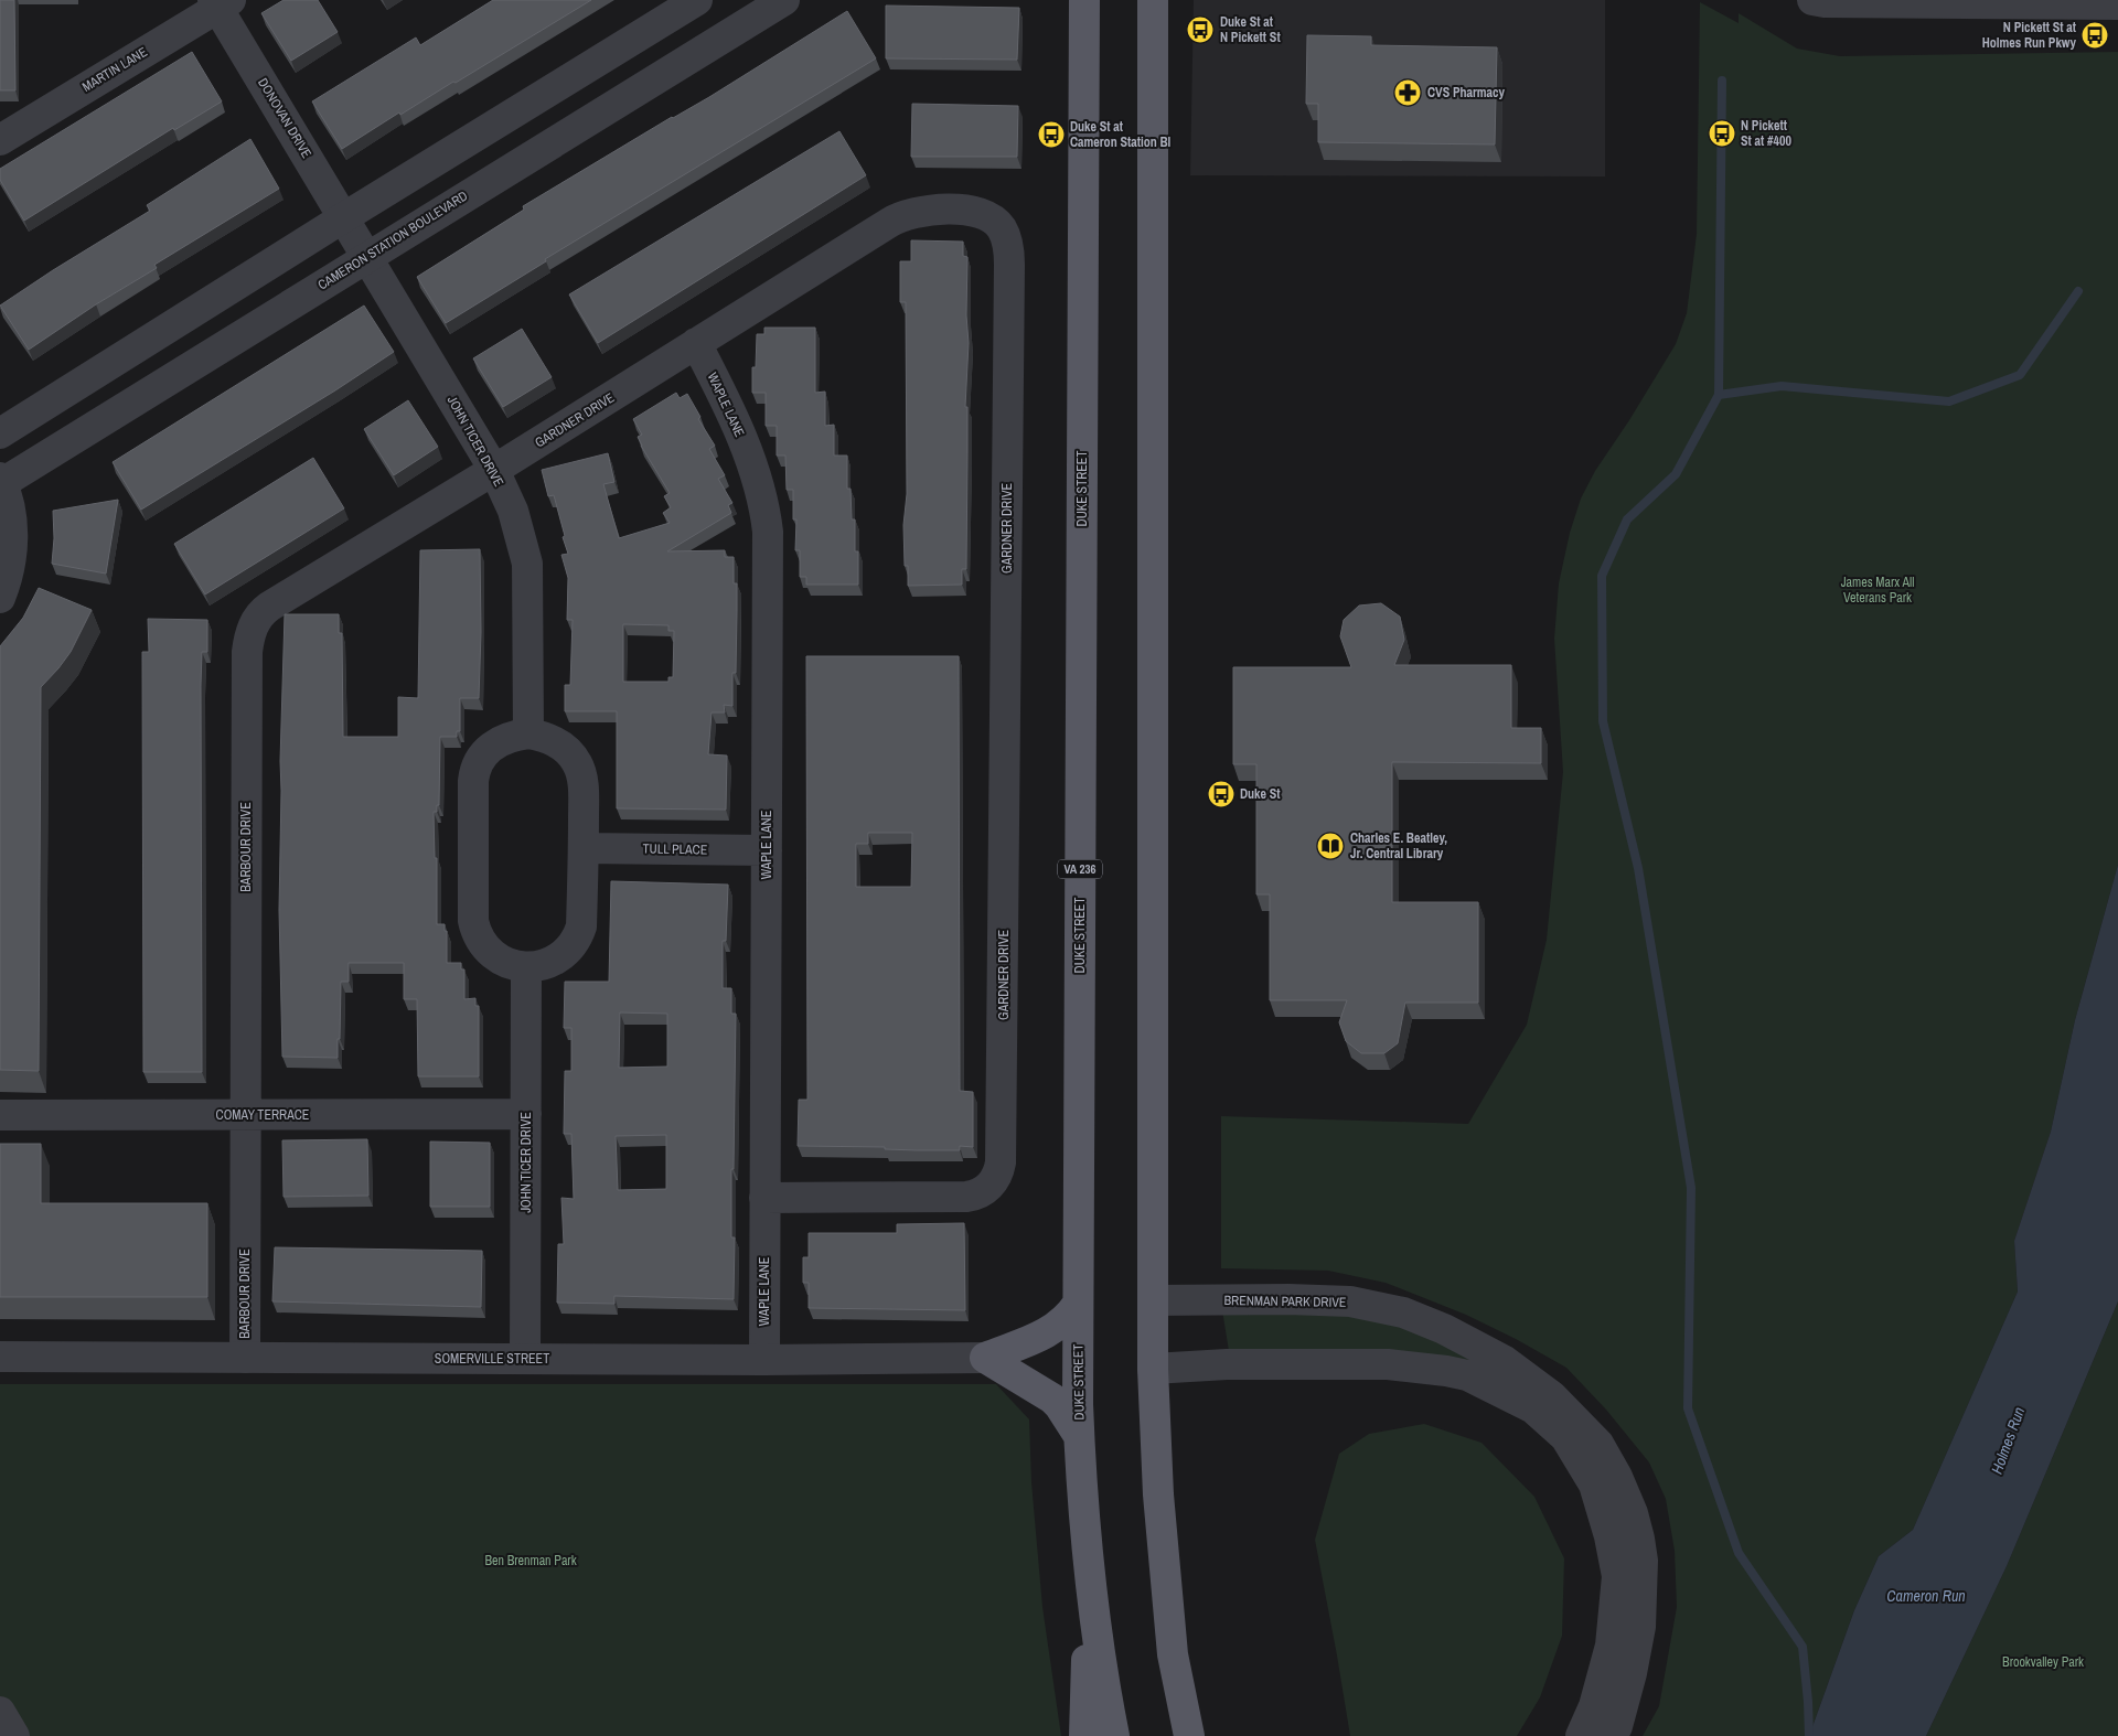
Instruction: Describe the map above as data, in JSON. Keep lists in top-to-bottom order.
{
  "streets": {
    "main road": ["DUKE STREET", "VA 236"],
    "street": [
      "MARTIN LANE",
      "DONOVAN DRIVE",
      "CAMERON STATION BOULEVARD",
      "WAPLE LANE",
      "GARDNER DRIVE",
      "JOHN TICER DRIVE",
      "BARBOUR DRIVE",
      "TULL PLACE",
      "COMAY TERRACE",
      "BRENMAN PARK DRIVE",
      "SOMERVILLE STREET"
    ]
  },
  "crossings": [
    ["MARTIN LANE", "DONOVAN DRIVE"],
    ["DONOVAN DRIVE", "CAMERON STATION BOULEVARD"],
    ["DONOVAN DRIVE", "JOHN TICER DRIVE"],
    ["CAMERON STATION BOULEVARD", "JOHN TICER DRIVE"],
    ["WAPLE LANE", "GARDNER DRIVE"],
    ["WAPLE LANE", "TULL PLACE"],
    ["WAPLE LANE", "SOMERVILLE STREET"],
    ["GARDNER DRIVE", "JOHN TICER DRIVE"],
    ["GARDNER DRIVE", "BARBOUR DRIVE"],
    ["JOHN TICER DRIVE", "BARBOUR DRIVE"],
    ["JOHN TICER DRIVE", "COMAY TERRACE"],
    ["JOHN TICER DRIVE", "SOMERVILLE STREET"],
    ["BARBOUR DRIVE", "COMAY TERRACE"],
    ["BARBOUR DRIVE", "SOMERVILLE STREET"]
  ],
  "water": ["Holmes Run", "Cameron Run"],
  "parks": ["James Marx All Veterans Park", "Ben Brenman Park", "Brookvalley Park"],
  "places": {
    "bus stop": [
      "Duke St at N Pickett St",
      "N Pickett St at Holmes Run Pkwy",
      "N Pickett St at #400",
      "Duke St at Cameron Station Bl",
      "Duke St"
    ],
    "pharmacy": ["CVS Pharmacy"],
    "library": ["Charles E. Beatley, Jr. Central Library"]
  }
}
